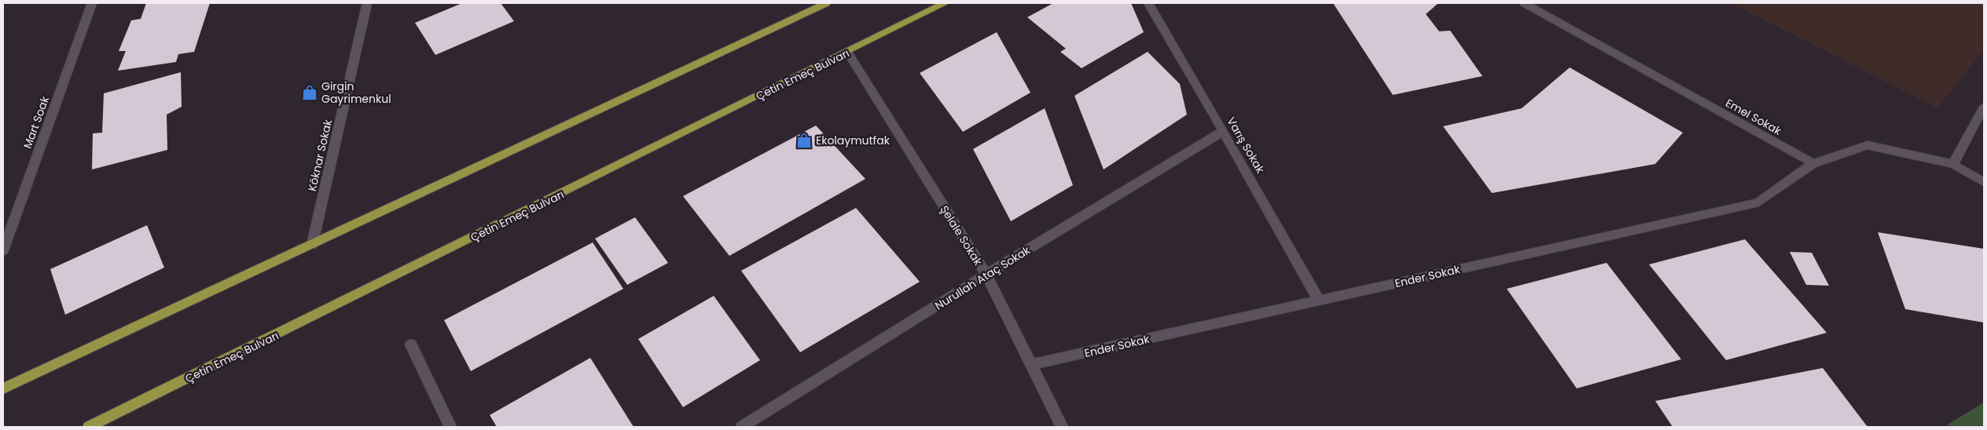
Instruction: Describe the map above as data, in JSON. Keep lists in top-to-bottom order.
{
  "streets": {
    "main road": ["Çetin Emeç Bulvarı"],
    "street": [
      "Emel Sokak",
      "Mart Soak",
      "Varış Sokak",
      "Köknar Sokak",
      "Şelale Sokak",
      "Ender Sokak",
      "Nurullah Ataç Sokak"
    ]
  },
  "crossings": [
    ["Çetin Emeç Bulvarı", "Şelale Sokak"],
    ["Emel Sokak", "Ender Sokak"],
    ["Varış Sokak", "Ender Sokak"],
    ["Varış Sokak", "Nurullah Ataç Sokak"],
    ["Şelale Sokak", "Ender Sokak"],
    ["Şelale Sokak", "Nurullah Ataç Sokak"]
  ],
  "places": {
    "shop": ["Girgin Gayrimenkul", "Ekolaymutfak"]
  }
}
